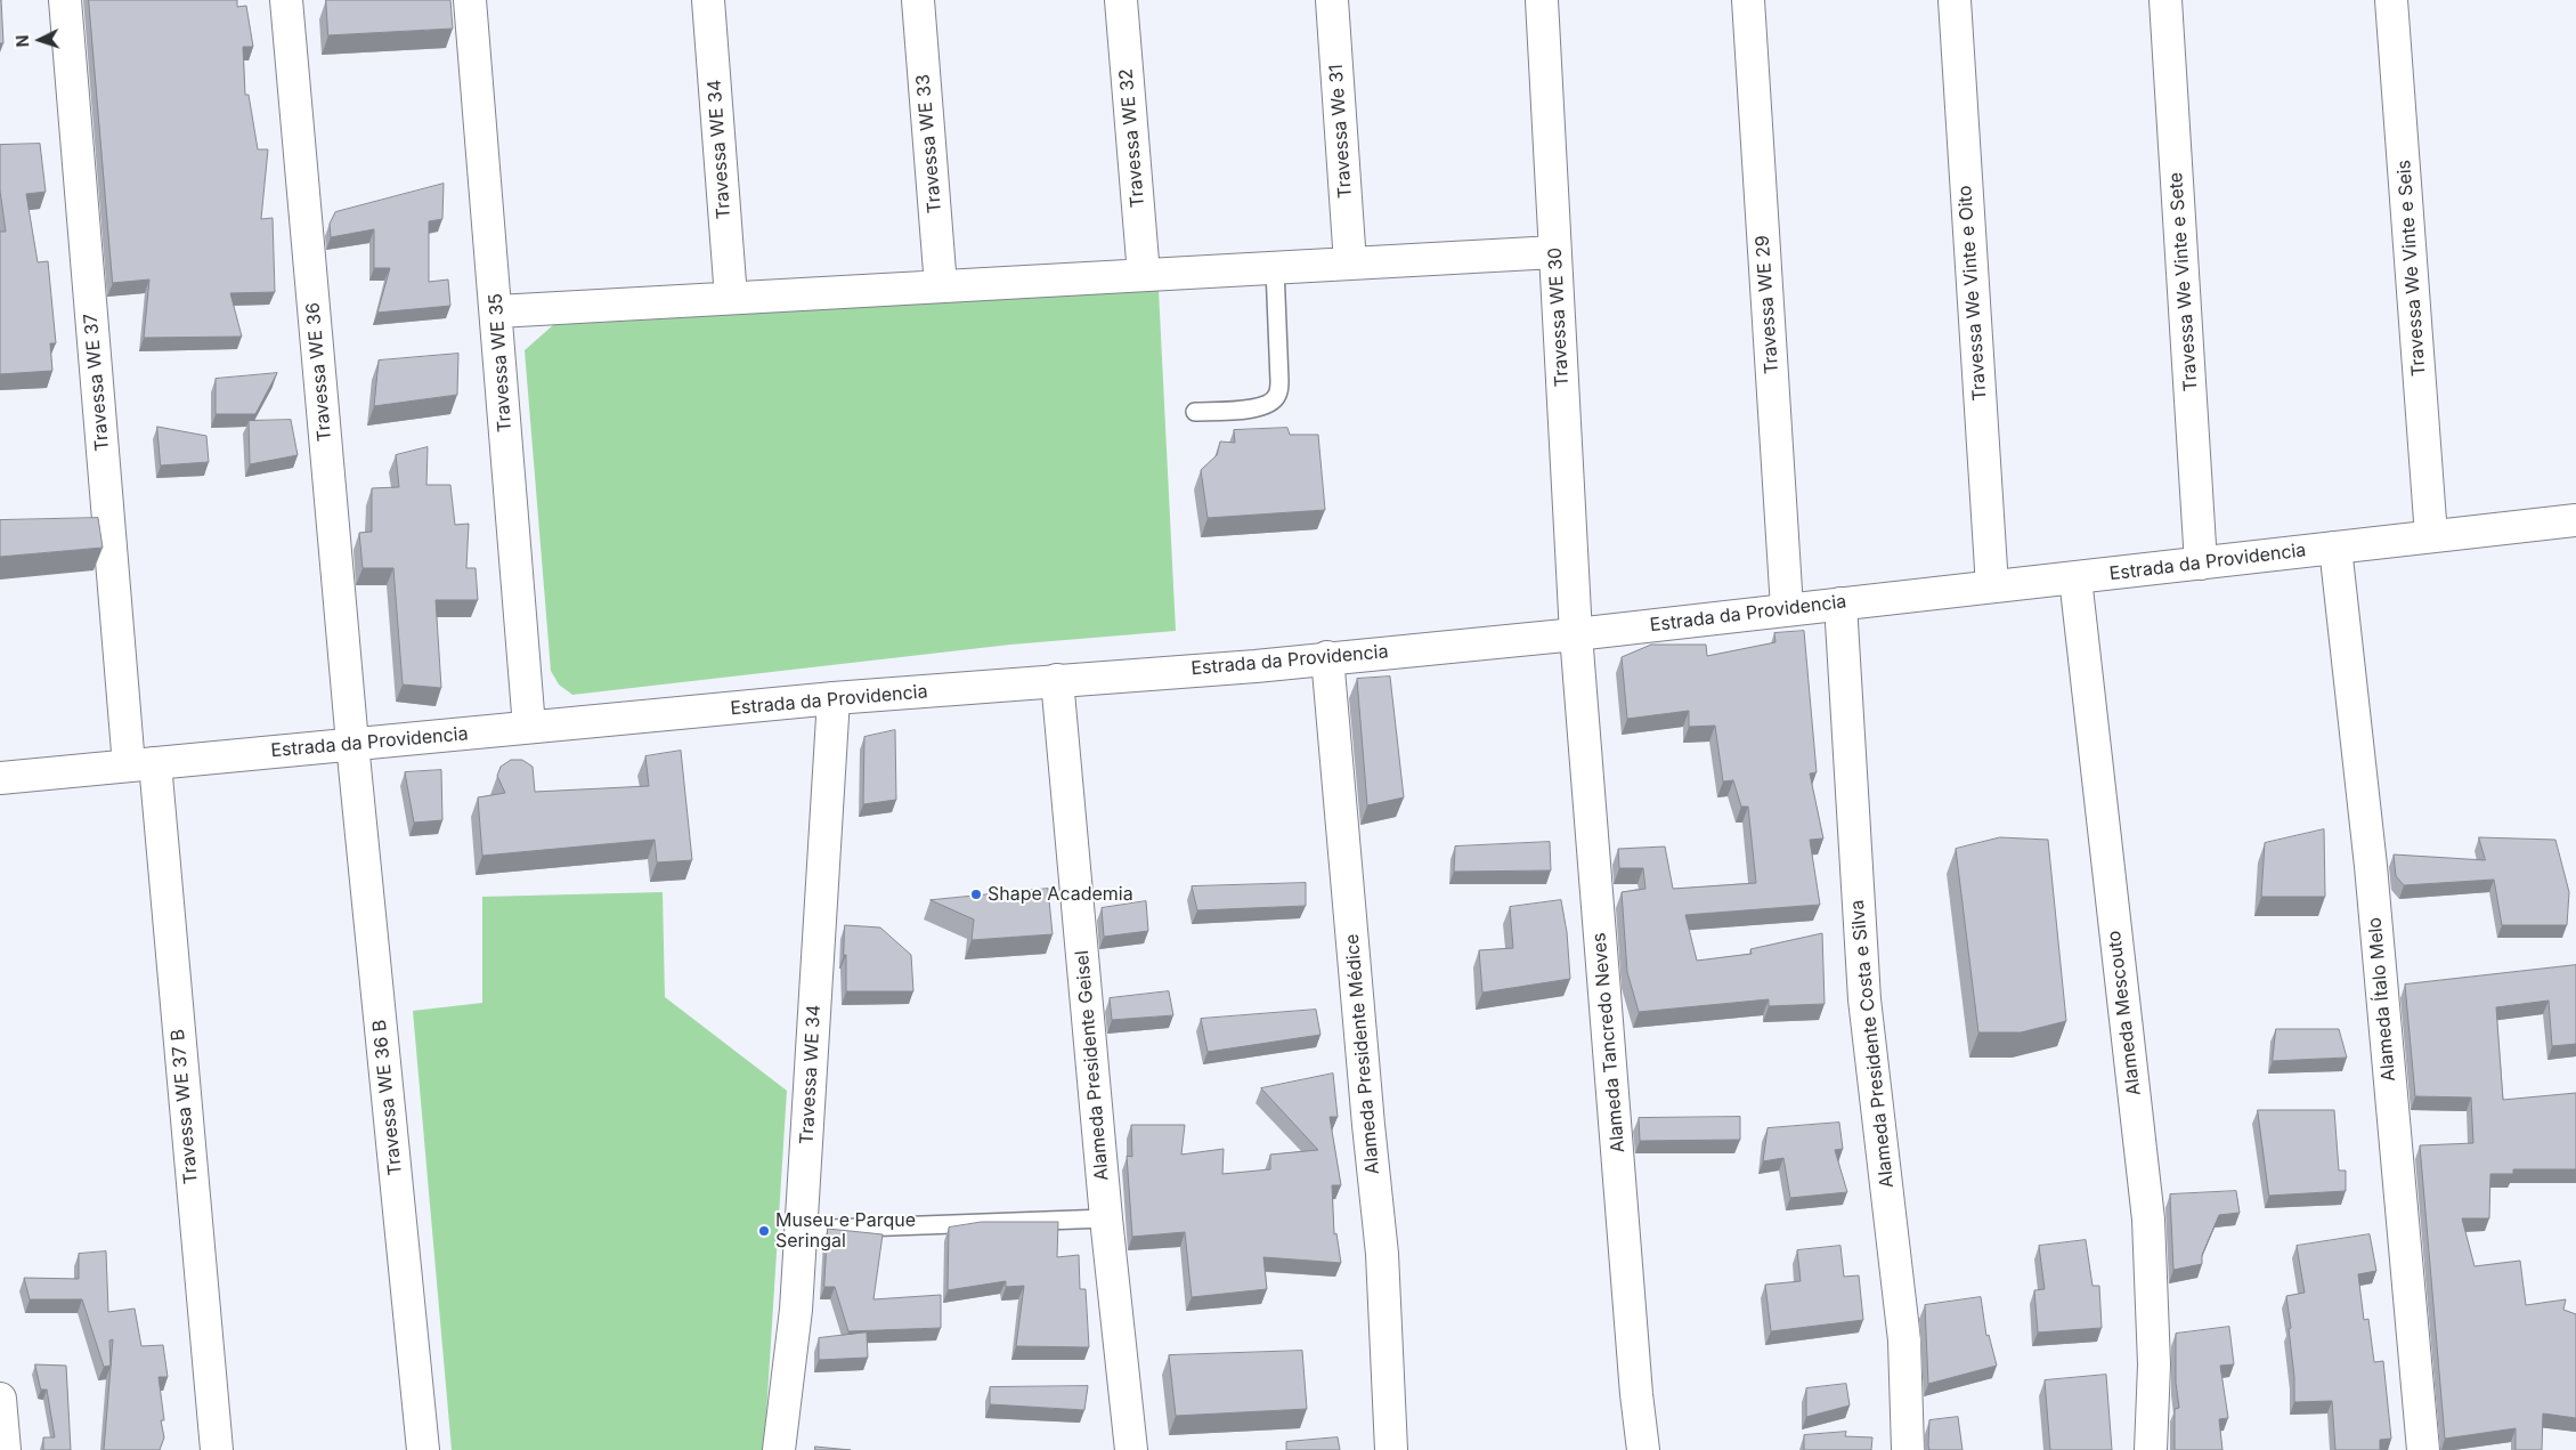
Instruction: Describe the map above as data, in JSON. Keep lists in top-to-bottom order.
{
  "streets": {
    "street": [
      "Travessa We 31",
      "Travessa WE 32",
      "Travessa WE 33",
      "Travessa WE 34",
      "Travessa We Vinte e Seis",
      "Travessa We Vinte e Sete",
      "Travessa We Vinte e Oito",
      "Travessa WE 29",
      "Travessa WE 30",
      "Travessa WE 35",
      "Travessa WE 36",
      "Travessa WE 37",
      "Estrada da Providencia",
      "Alameda Ítalo Melo",
      "Alameda Mescouto",
      "Alameda Tancredo Neves",
      "Alameda Presidente Costa e Silva",
      "Alameda Presidente Médice",
      "Alameda Presidente Geisel",
      "Travessa WE 36 B",
      "Travessa WE 37 B"
    ]
  },
  "crossings": [
    ["Travessa WE 34", "Estrada da Providencia"],
    ["Travessa We Vinte e Seis", "Estrada da Providencia"],
    ["Travessa We Vinte e Sete", "Estrada da Providencia"],
    ["Travessa We Vinte e Oito", "Estrada da Providencia"],
    ["Travessa WE 29", "Estrada da Providencia"],
    ["Travessa WE 30", "Estrada da Providencia"],
    ["Travessa WE 30", "Alameda Tancredo Neves"],
    ["Travessa WE 35", "Estrada da Providencia"],
    ["Travessa WE 36", "Estrada da Providencia"],
    ["Travessa WE 36", "Travessa WE 36 B"],
    ["Travessa WE 37", "Estrada da Providencia"],
    ["Travessa WE 37", "Travessa WE 37 B"],
    ["Estrada da Providencia", "Alameda Ítalo Melo"],
    ["Estrada da Providencia", "Alameda Mescouto"],
    ["Estrada da Providencia", "Alameda Tancredo Neves"],
    ["Estrada da Providencia", "Alameda Presidente Costa e Silva"],
    ["Estrada da Providencia", "Alameda Presidente Médice"],
    ["Estrada da Providencia", "Alameda Presidente Geisel"],
    ["Estrada da Providencia", "Travessa WE 36 B"],
    ["Estrada da Providencia", "Travessa WE 37 B"]
  ],
  "places": ["Shape Academia", "Museu e Parque Seringal"],
  "north": "left"
}
